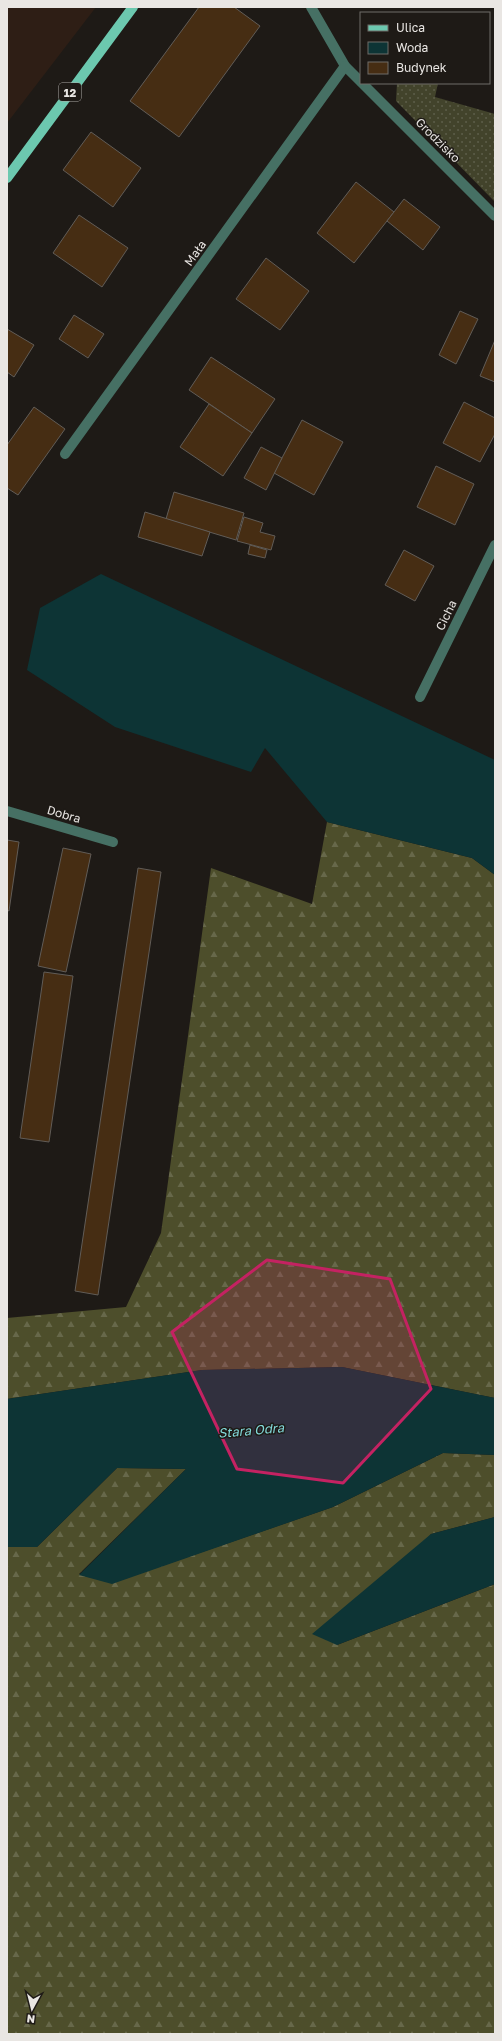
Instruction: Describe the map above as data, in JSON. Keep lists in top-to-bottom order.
{
  "streets": {
    "main road": ["12"],
    "street": [
      "Grodzisko",
      "Mała",
      "Cicha",
      "Dobra"
    ]
  },
  "crossings": [
    ["Grodzisko", "Mała"]
  ],
  "water": ["Stara Odra"],
  "legend": ["Ulica", "Woda", "Budynek"],
  "north": "bottom"
}
